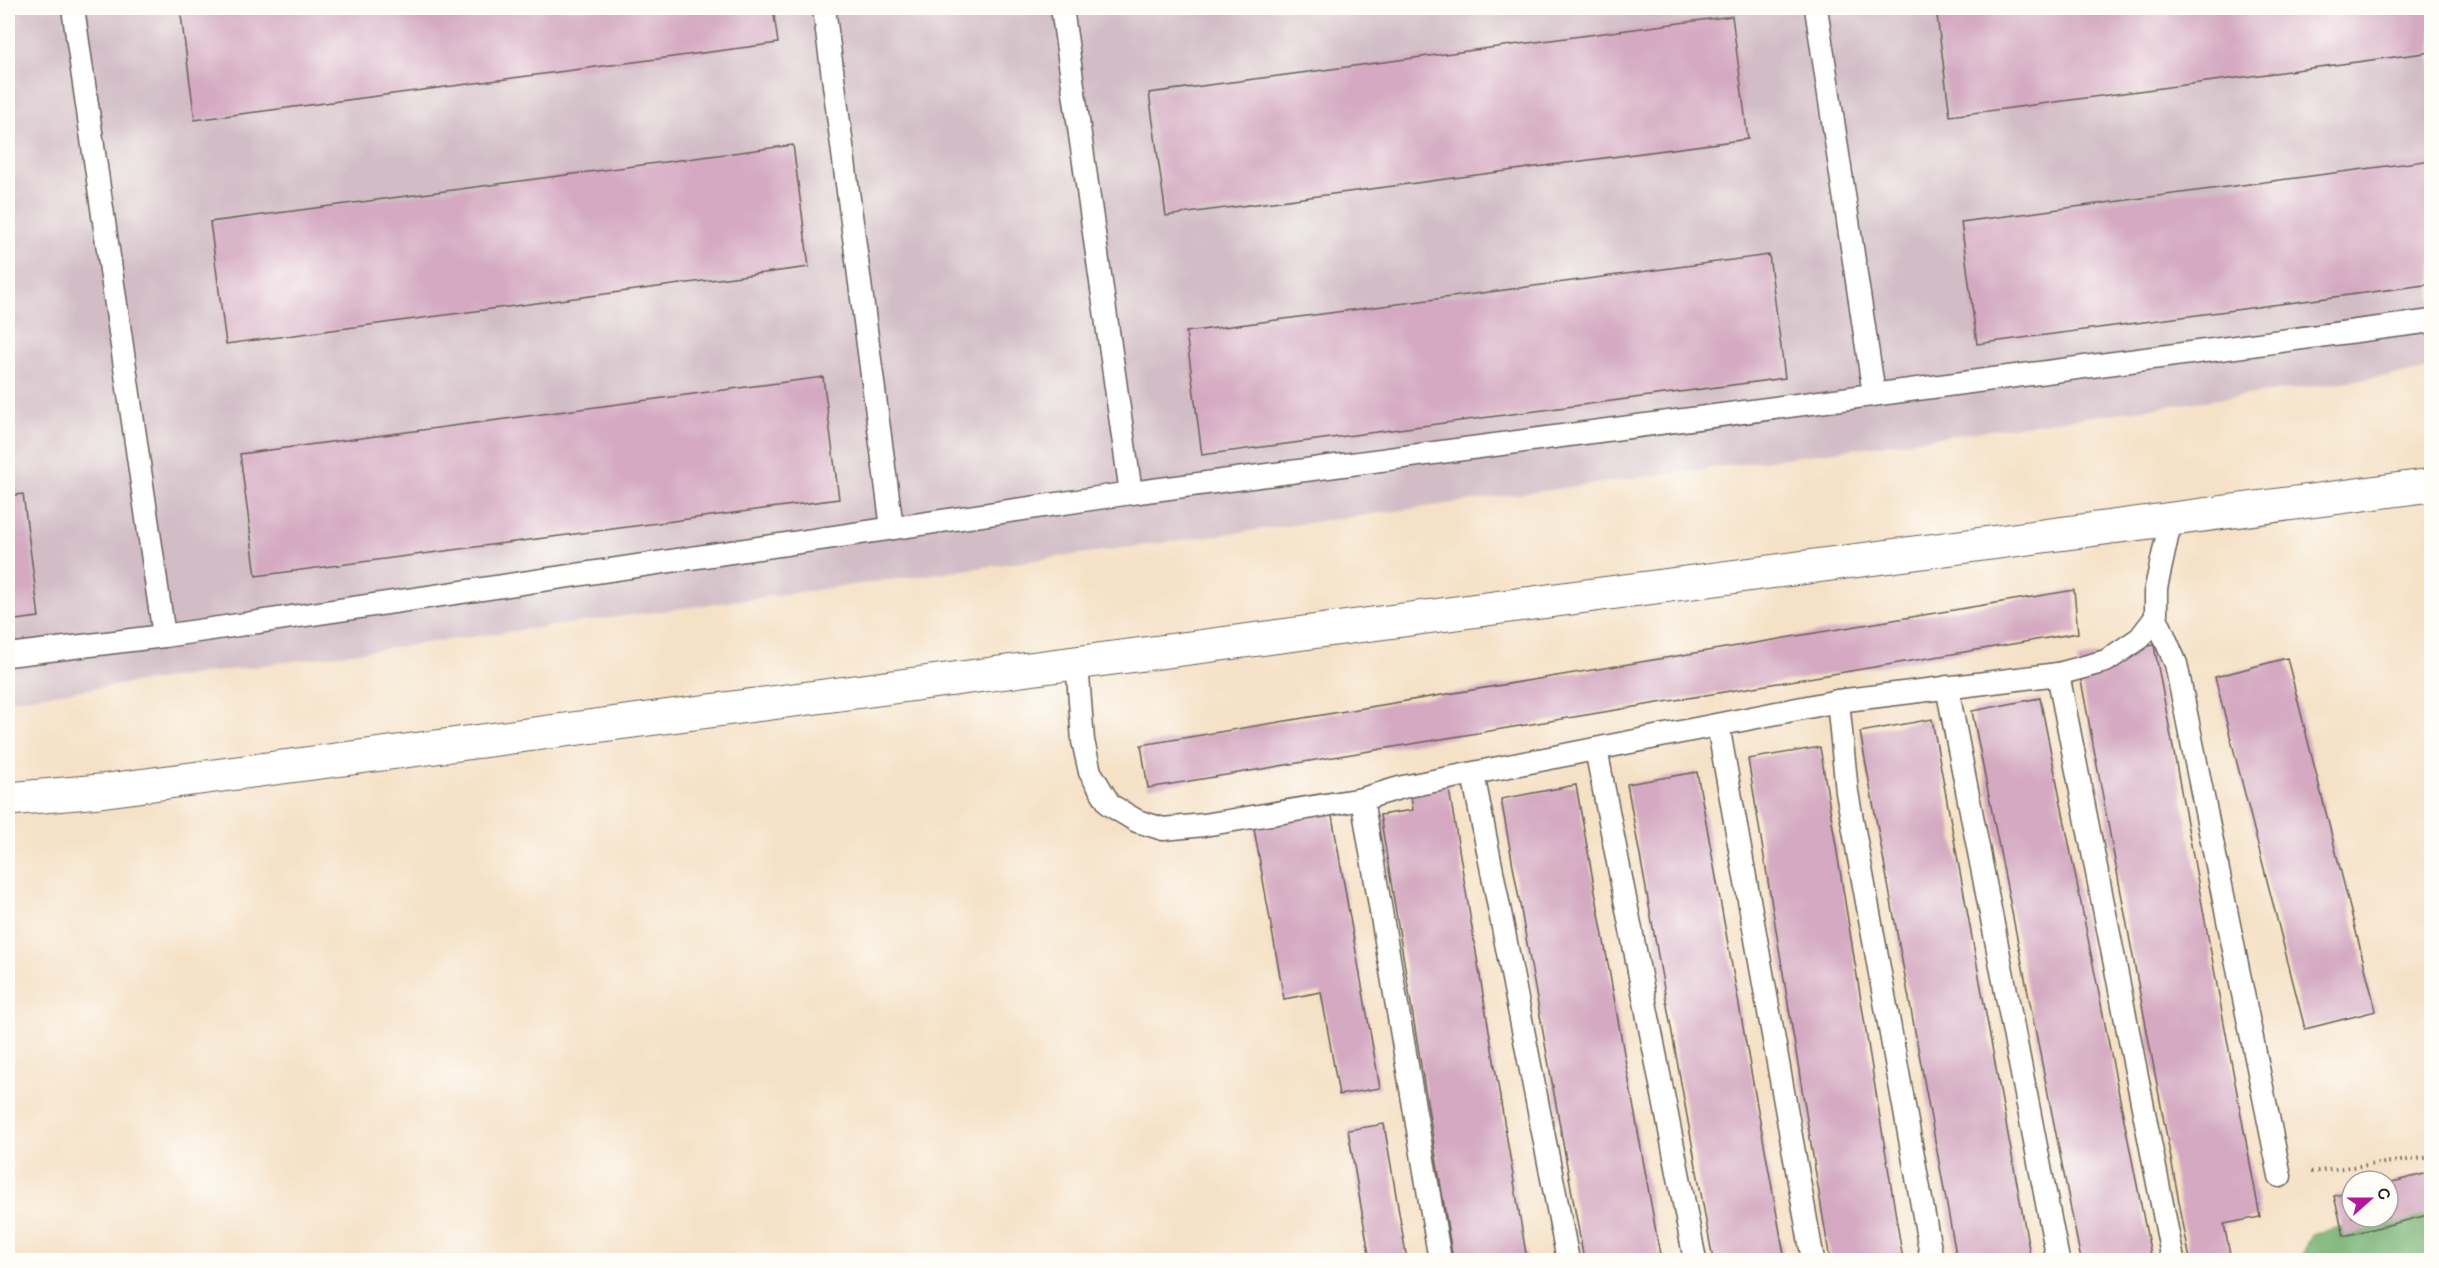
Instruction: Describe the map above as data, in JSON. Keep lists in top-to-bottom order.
{
  "north": "right"
}
